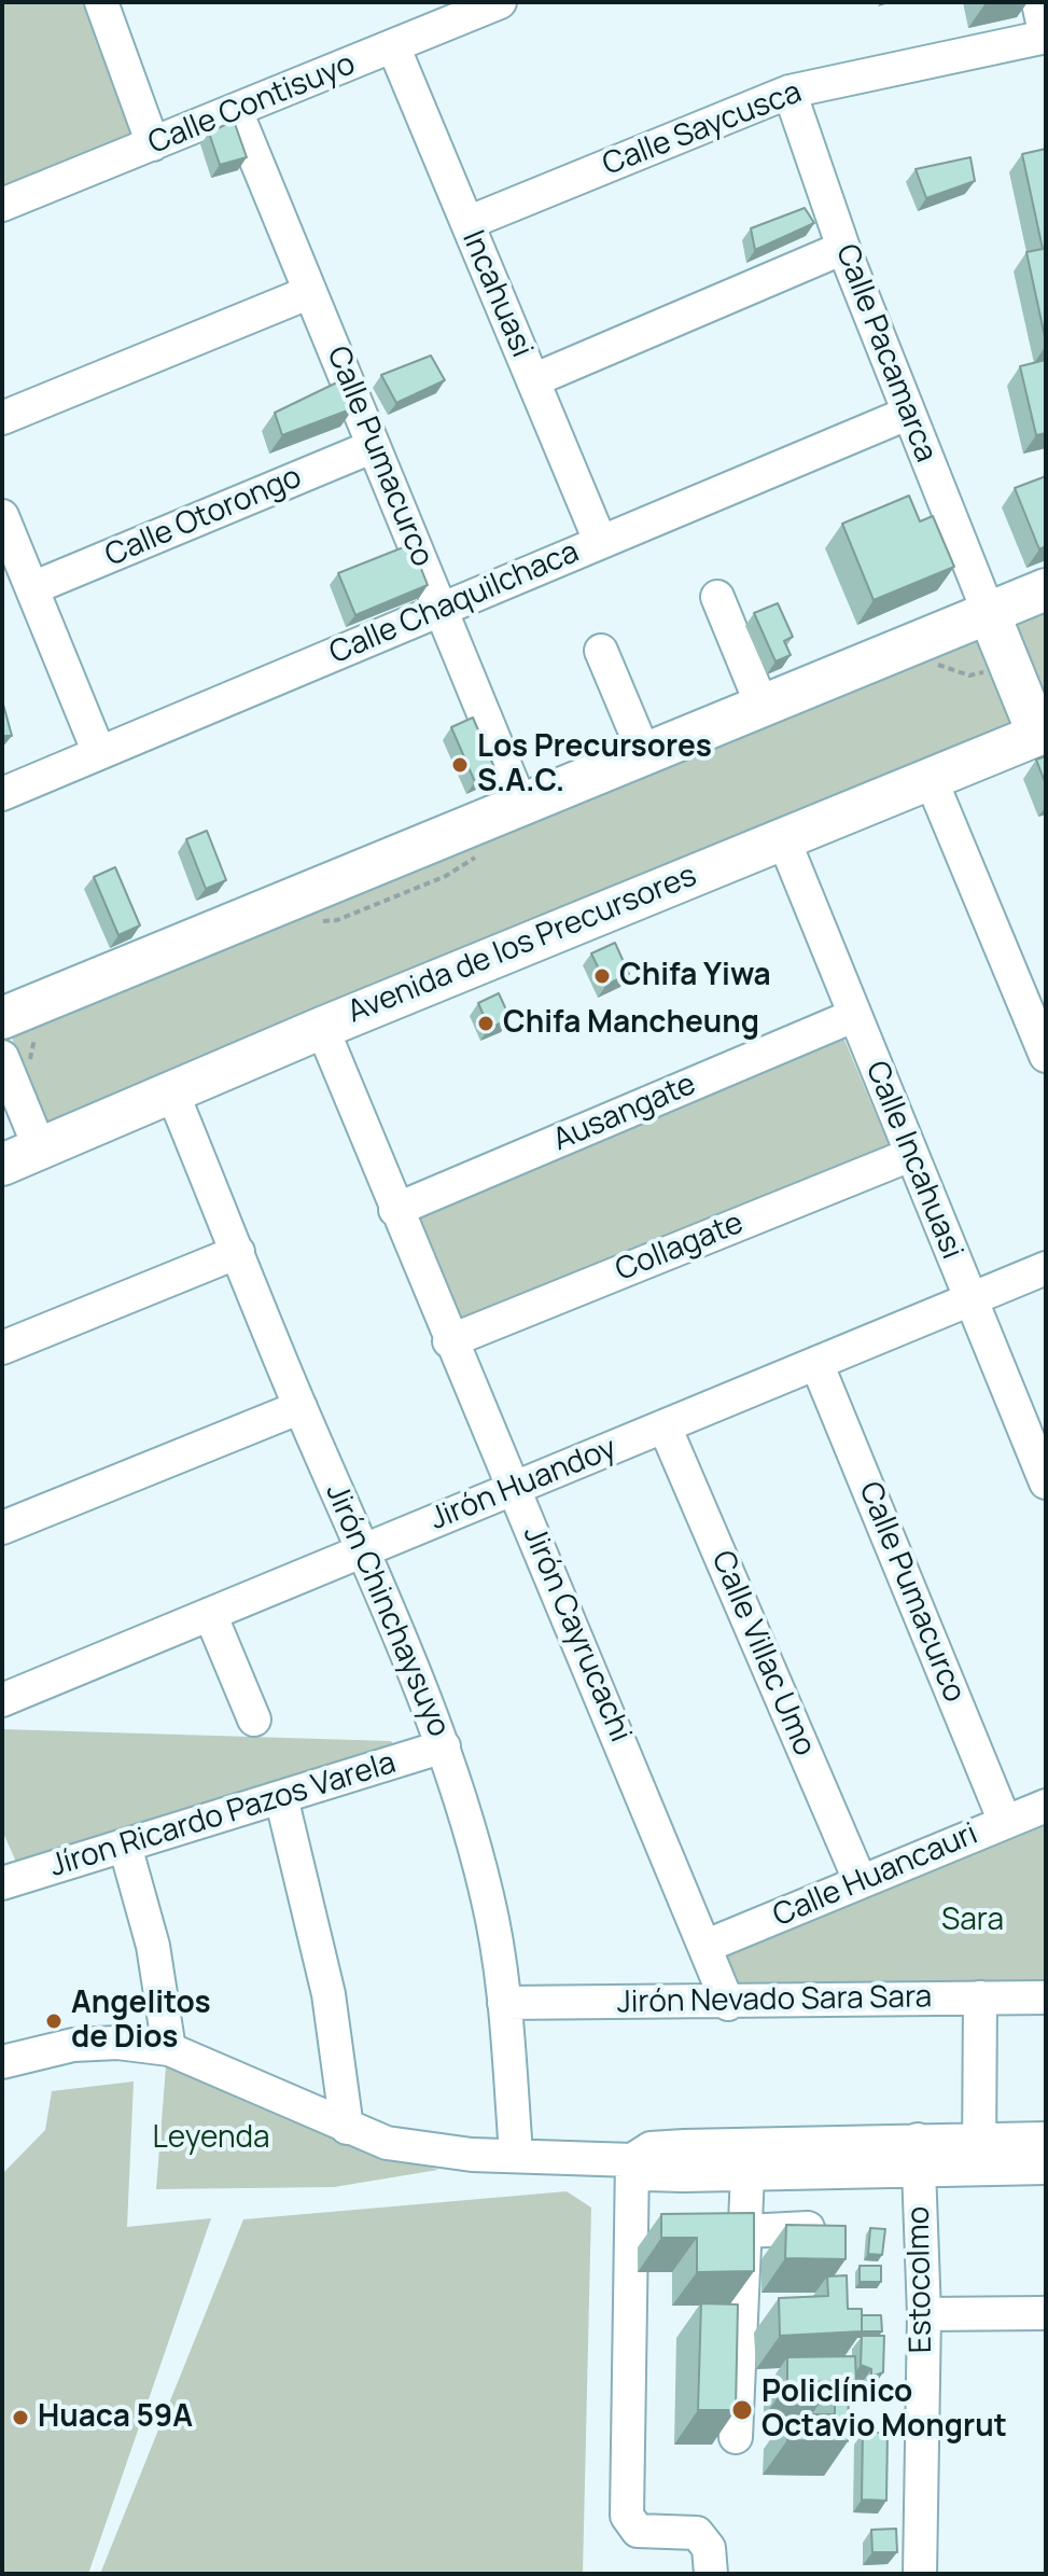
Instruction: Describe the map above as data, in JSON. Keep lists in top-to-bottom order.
{
  "streets": {
    "main road": ["Avenida de los Precursores"],
    "street": [
      "Calle Contisuyo",
      "Calle Saycusca",
      "Incahuasi",
      "Calle Pacamarca",
      "Calle Pumacurco",
      "Calle Otorongo",
      "Calle Chaquilchaca",
      "Ausangate",
      "Calle Incahuasi",
      "Collagate",
      "Jirón Huandoy",
      "Jirón Chinchaysuyo",
      "Jirón Cayrucachi",
      "Calle Villac Umo",
      "Jíron Ricardo Pazos Varela",
      "Calle Huancauri",
      "Jirón Nevado Sara Sara",
      "Estocolmo"
    ]
  },
  "crossings": [
    ["Calle Contisuyo", "Incahuasi"],
    ["Calle Contisuyo", "Calle Pumacurco"],
    ["Calle Saycusca", "Incahuasi"],
    ["Calle Saycusca", "Calle Pacamarca"],
    ["Incahuasi", "Calle Chaquilchaca"],
    ["Calle Pacamarca", "Calle Chaquilchaca"],
    ["Calle Pumacurco", "Calle Otorongo"],
    ["Calle Pumacurco", "Calle Chaquilchaca"],
    ["Calle Pumacurco", "Jirón Huandoy"],
    ["Calle Pumacurco", "Calle Huancauri"],
    ["Avenida de los Precursores", "Calle Incahuasi"],
    ["Avenida de los Precursores", "Jirón Chinchaysuyo"],
    ["Avenida de los Precursores", "Jirón Cayrucachi"],
    ["Ausangate", "Calle Incahuasi"],
    ["Ausangate", "Jirón Cayrucachi"],
    ["Calle Incahuasi", "Collagate"],
    ["Calle Incahuasi", "Jirón Huandoy"],
    ["Collagate", "Jirón Cayrucachi"],
    ["Jirón Huandoy", "Jirón Chinchaysuyo"],
    ["Jirón Huandoy", "Jirón Cayrucachi"],
    ["Jirón Huandoy", "Calle Villac Umo"],
    ["Jirón Chinchaysuyo", "Jíron Ricardo Pazos Varela"],
    ["Jirón Chinchaysuyo", "Jirón Nevado Sara Sara"],
    ["Jirón Cayrucachi", "Calle Huancauri"],
    ["Jirón Cayrucachi", "Jirón Nevado Sara Sara"],
    ["Calle Villac Umo", "Calle Huancauri"]
  ],
  "parks": ["Sara", "Leyenda"],
  "places": [
    "Los Precursores S.A.C.",
    "Chifa Yiwa",
    "Chifa Mancheung",
    "Angelitos de Dios",
    "Policlínico Octavio Mongrut",
    "Huaca 59A"
  ]
}
